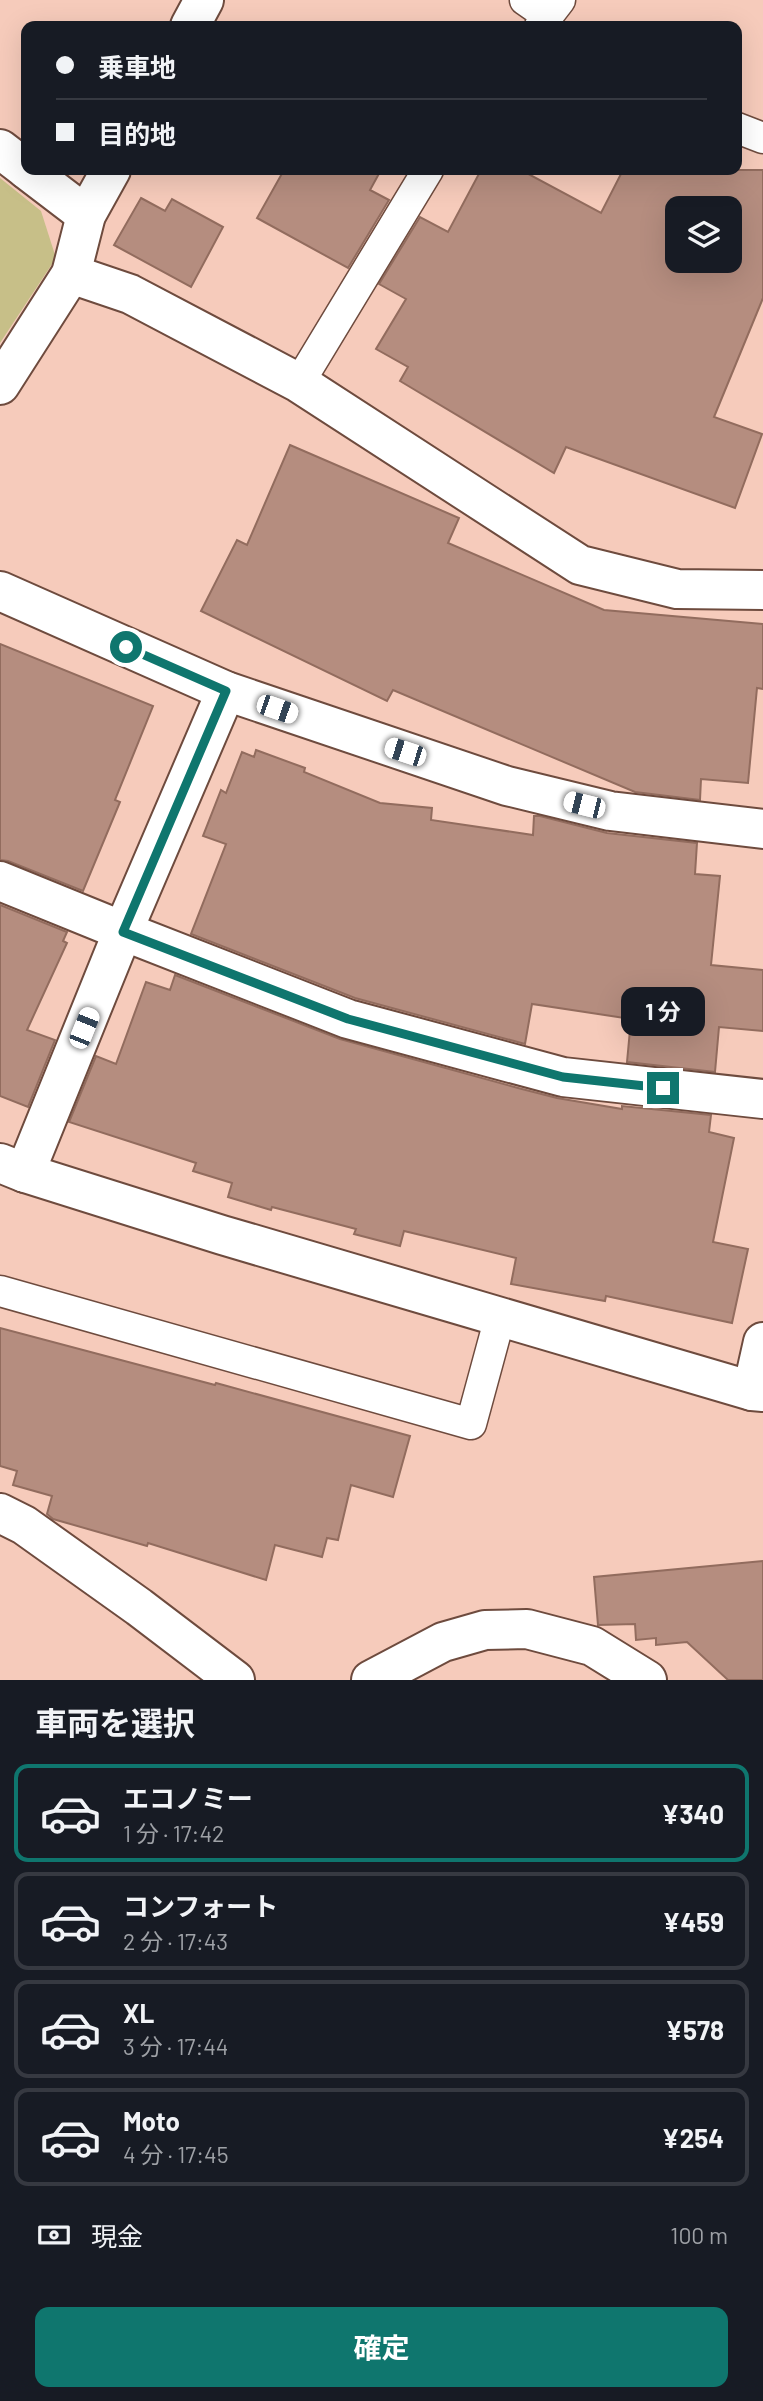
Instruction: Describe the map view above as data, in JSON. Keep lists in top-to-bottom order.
{
  "page": {
    "banner": ["乗車地", "目的地"],
    "bubble": "1 分",
    "heading": "車両を選択",
    "list": [
      {
        "name": "エコノミー",
        "note": "1 分 · 17:42",
        "value": "¥340"
      },
      {
        "name": "コンフォート",
        "note": "2 分 · 17:43",
        "value": "¥459"
      },
      {
        "name": "XL",
        "note": "3 分 · 17:44",
        "value": "¥578"
      },
      {
        "name": "Moto",
        "note": "4 分 · 17:45",
        "value": "¥254"
      }
    ],
    "pay": ["現金", "100 m"],
    "buttons": "確定"
  }
}
